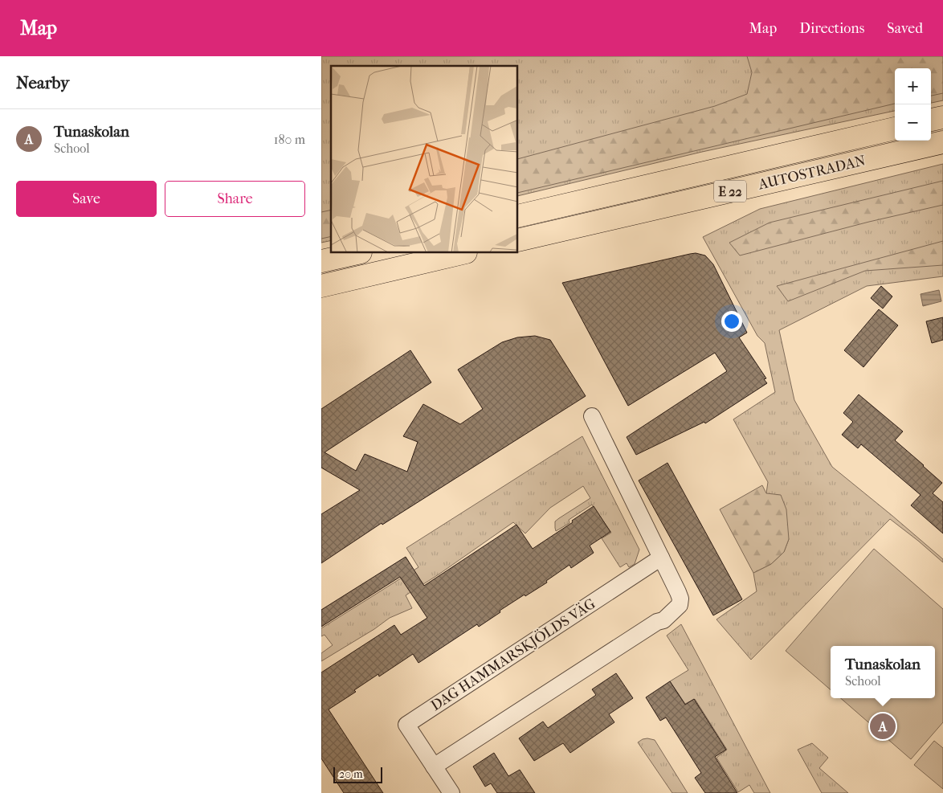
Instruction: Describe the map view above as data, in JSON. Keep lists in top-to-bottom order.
{
  "streets": {
    "highway": ["AUTOSTRADAN", "E 22"],
    "street": ["DAG HAMMARSKJÖLDS VÄG"]
  },
  "scale_bar": "20 m",
  "page": {
    "header": "Map",
    "nav": ["Map", "Directions", "Saved"],
    "heading": "Nearby",
    "map_buttons": ["+", "−"],
    "list": [
      {
        "mark": "A",
        "name": "Tunaskolan",
        "note": "School",
        "value": "180 m"
      }
    ],
    "buttons": ["Save", "Share"],
    "popup": ["Tunaskolan", "School"],
    "pins": "A",
    "scale": "20 m"
  }
}
